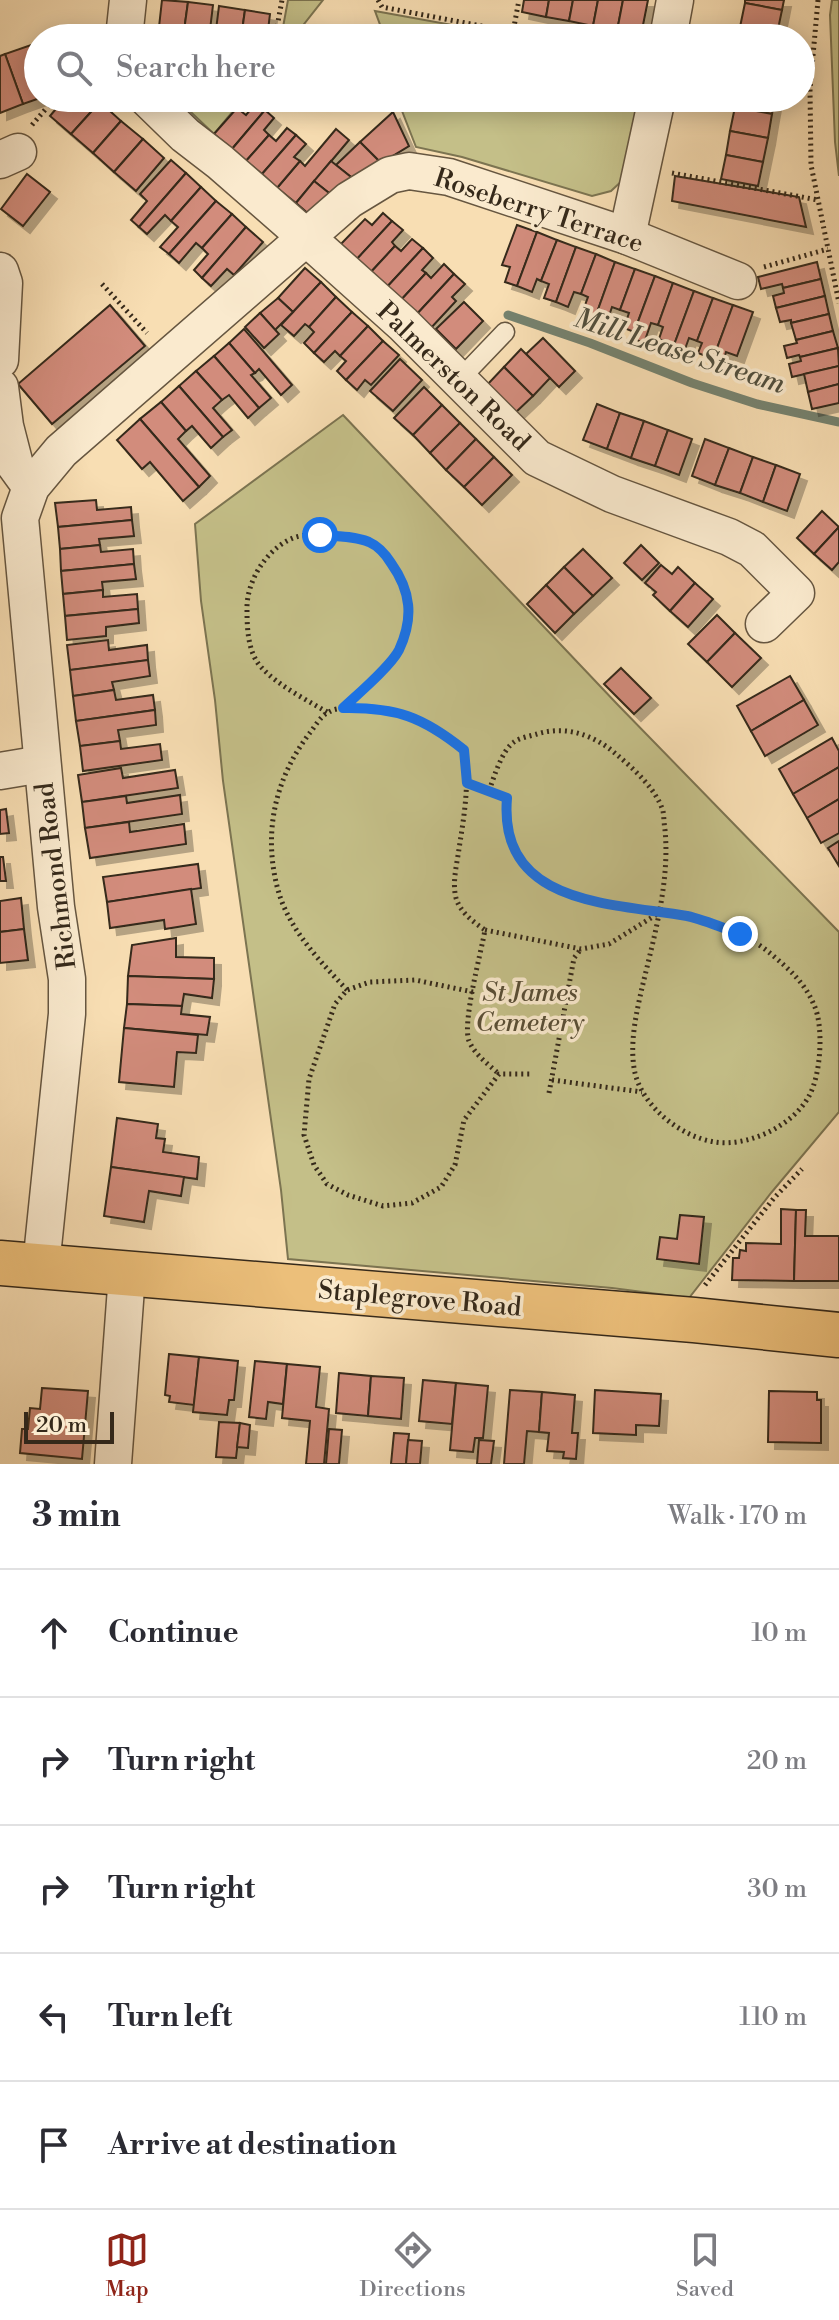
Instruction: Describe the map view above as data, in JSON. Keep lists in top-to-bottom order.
{
  "streets": {
    "main road": ["Staplegrove Road"],
    "street": ["Roseberry Terrace", "Palmerston Road", "Richmond Road"]
  },
  "crossings": [
    ["Roseberry Terrace", "Palmerston Road"],
    ["Roseberry Terrace", "Richmond Road"],
    ["Palmerston Road", "Richmond Road"],
    ["Richmond Road", "Staplegrove Road"]
  ],
  "water": ["Mill Lease Stream"],
  "parks": ["St James Cemetery"],
  "scale_bar": "20 m",
  "page": {
    "search": "Search here",
    "scale": "20 m",
    "heading": ["3 min", "Walk · 170 m"],
    "list": [
      ["Continue", "10 m"],
      ["Turn right", "20 m"],
      ["Turn right", "30 m"],
      ["Turn left", "110 m"],
      "Arrive at destination"
    ],
    "nav": ["Map", "Directions", "Saved"]
  }
}
